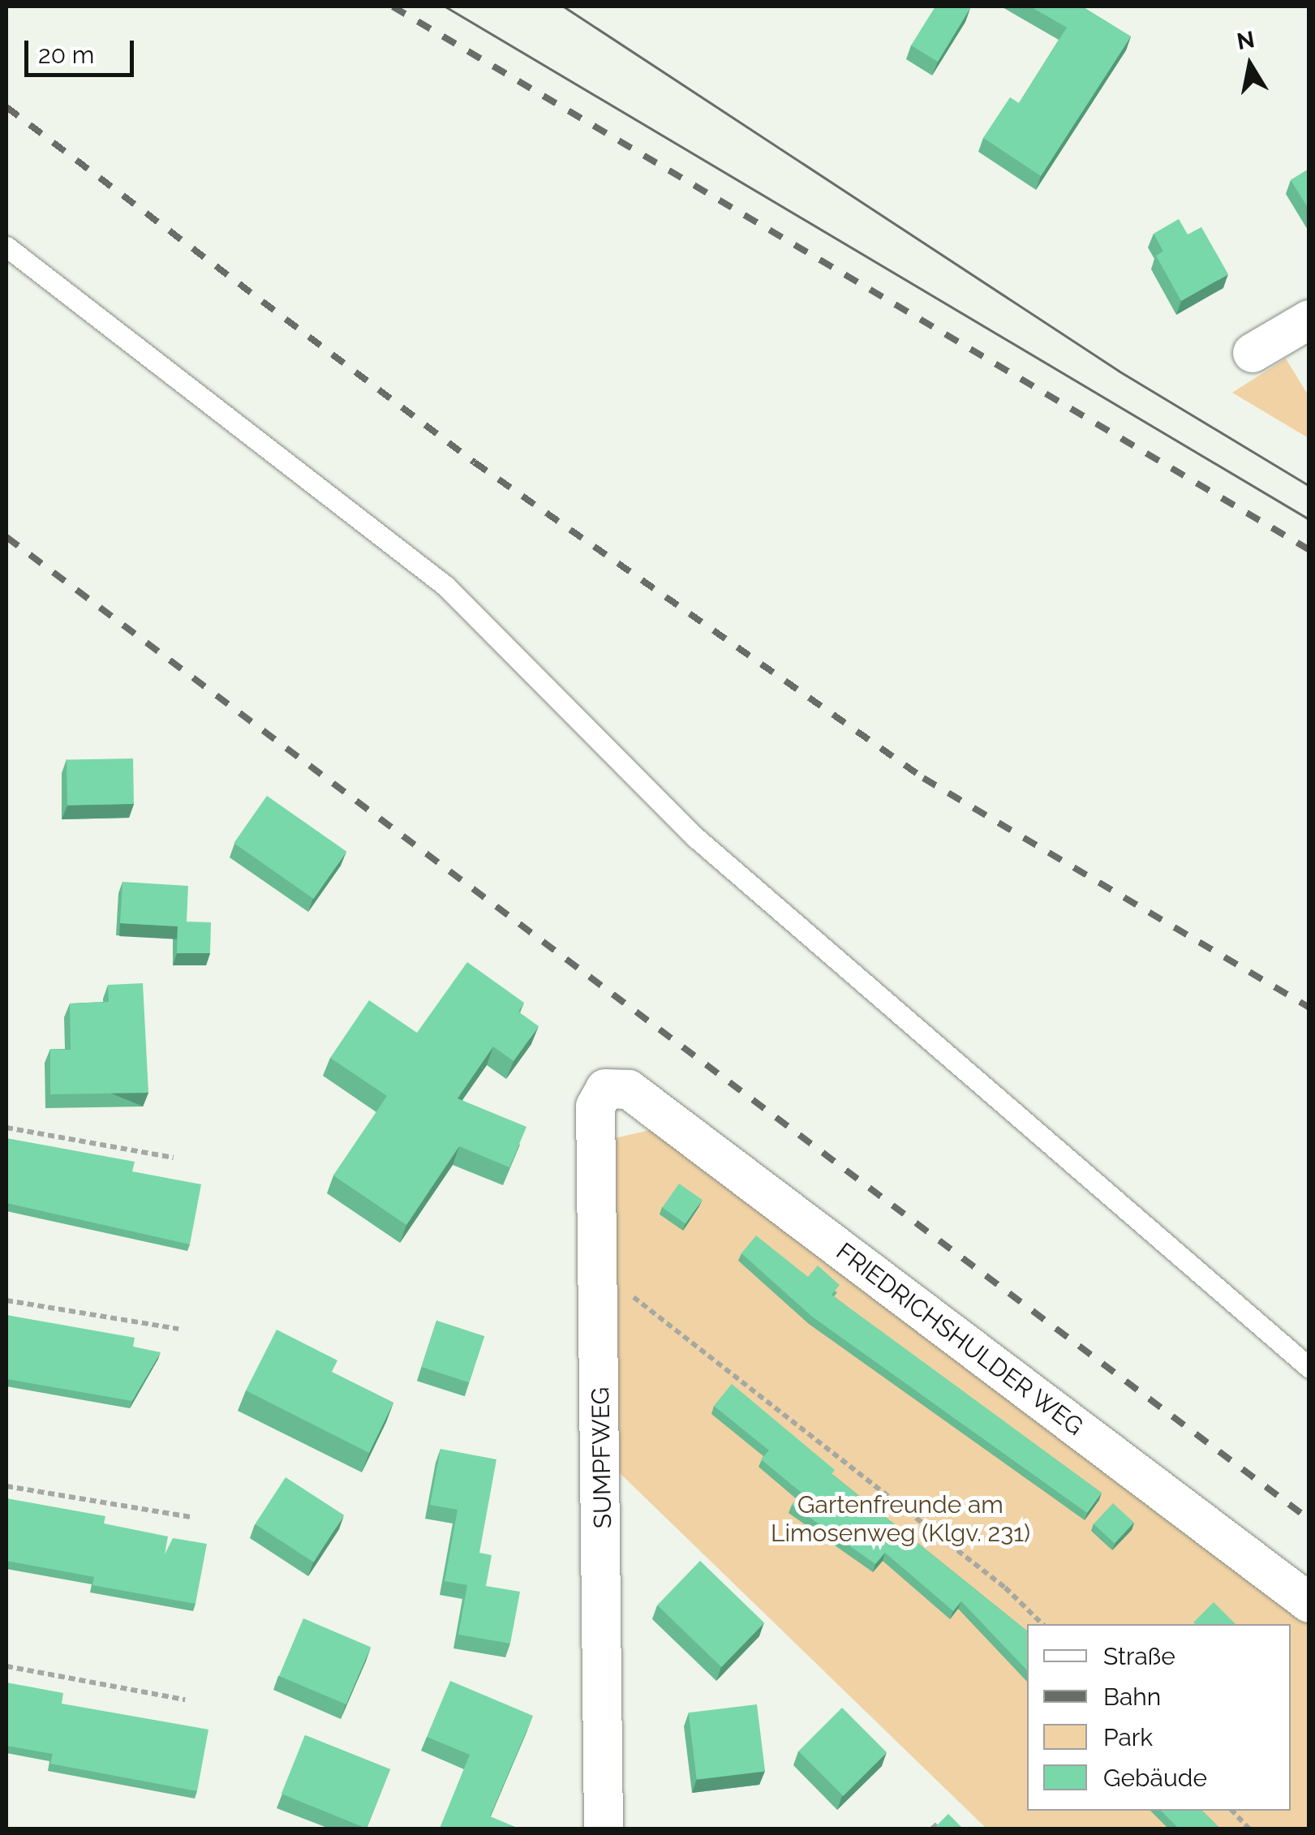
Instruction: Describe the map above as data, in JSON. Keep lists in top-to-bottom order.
{
  "streets": {
    "street": ["FRIEDRICHSHULDER WEG", "SUMPFWEG"]
  },
  "crossings": [
    ["FRIEDRICHSHULDER WEG", "SUMPFWEG"]
  ],
  "parks": ["Gartenfreunde am Limosenweg (Klgv. 231)"],
  "legend": [
    "Straße",
    "Bahn",
    "Park",
    "Gebäude"
  ],
  "scale_bar": "20 m",
  "north": "top"
}
